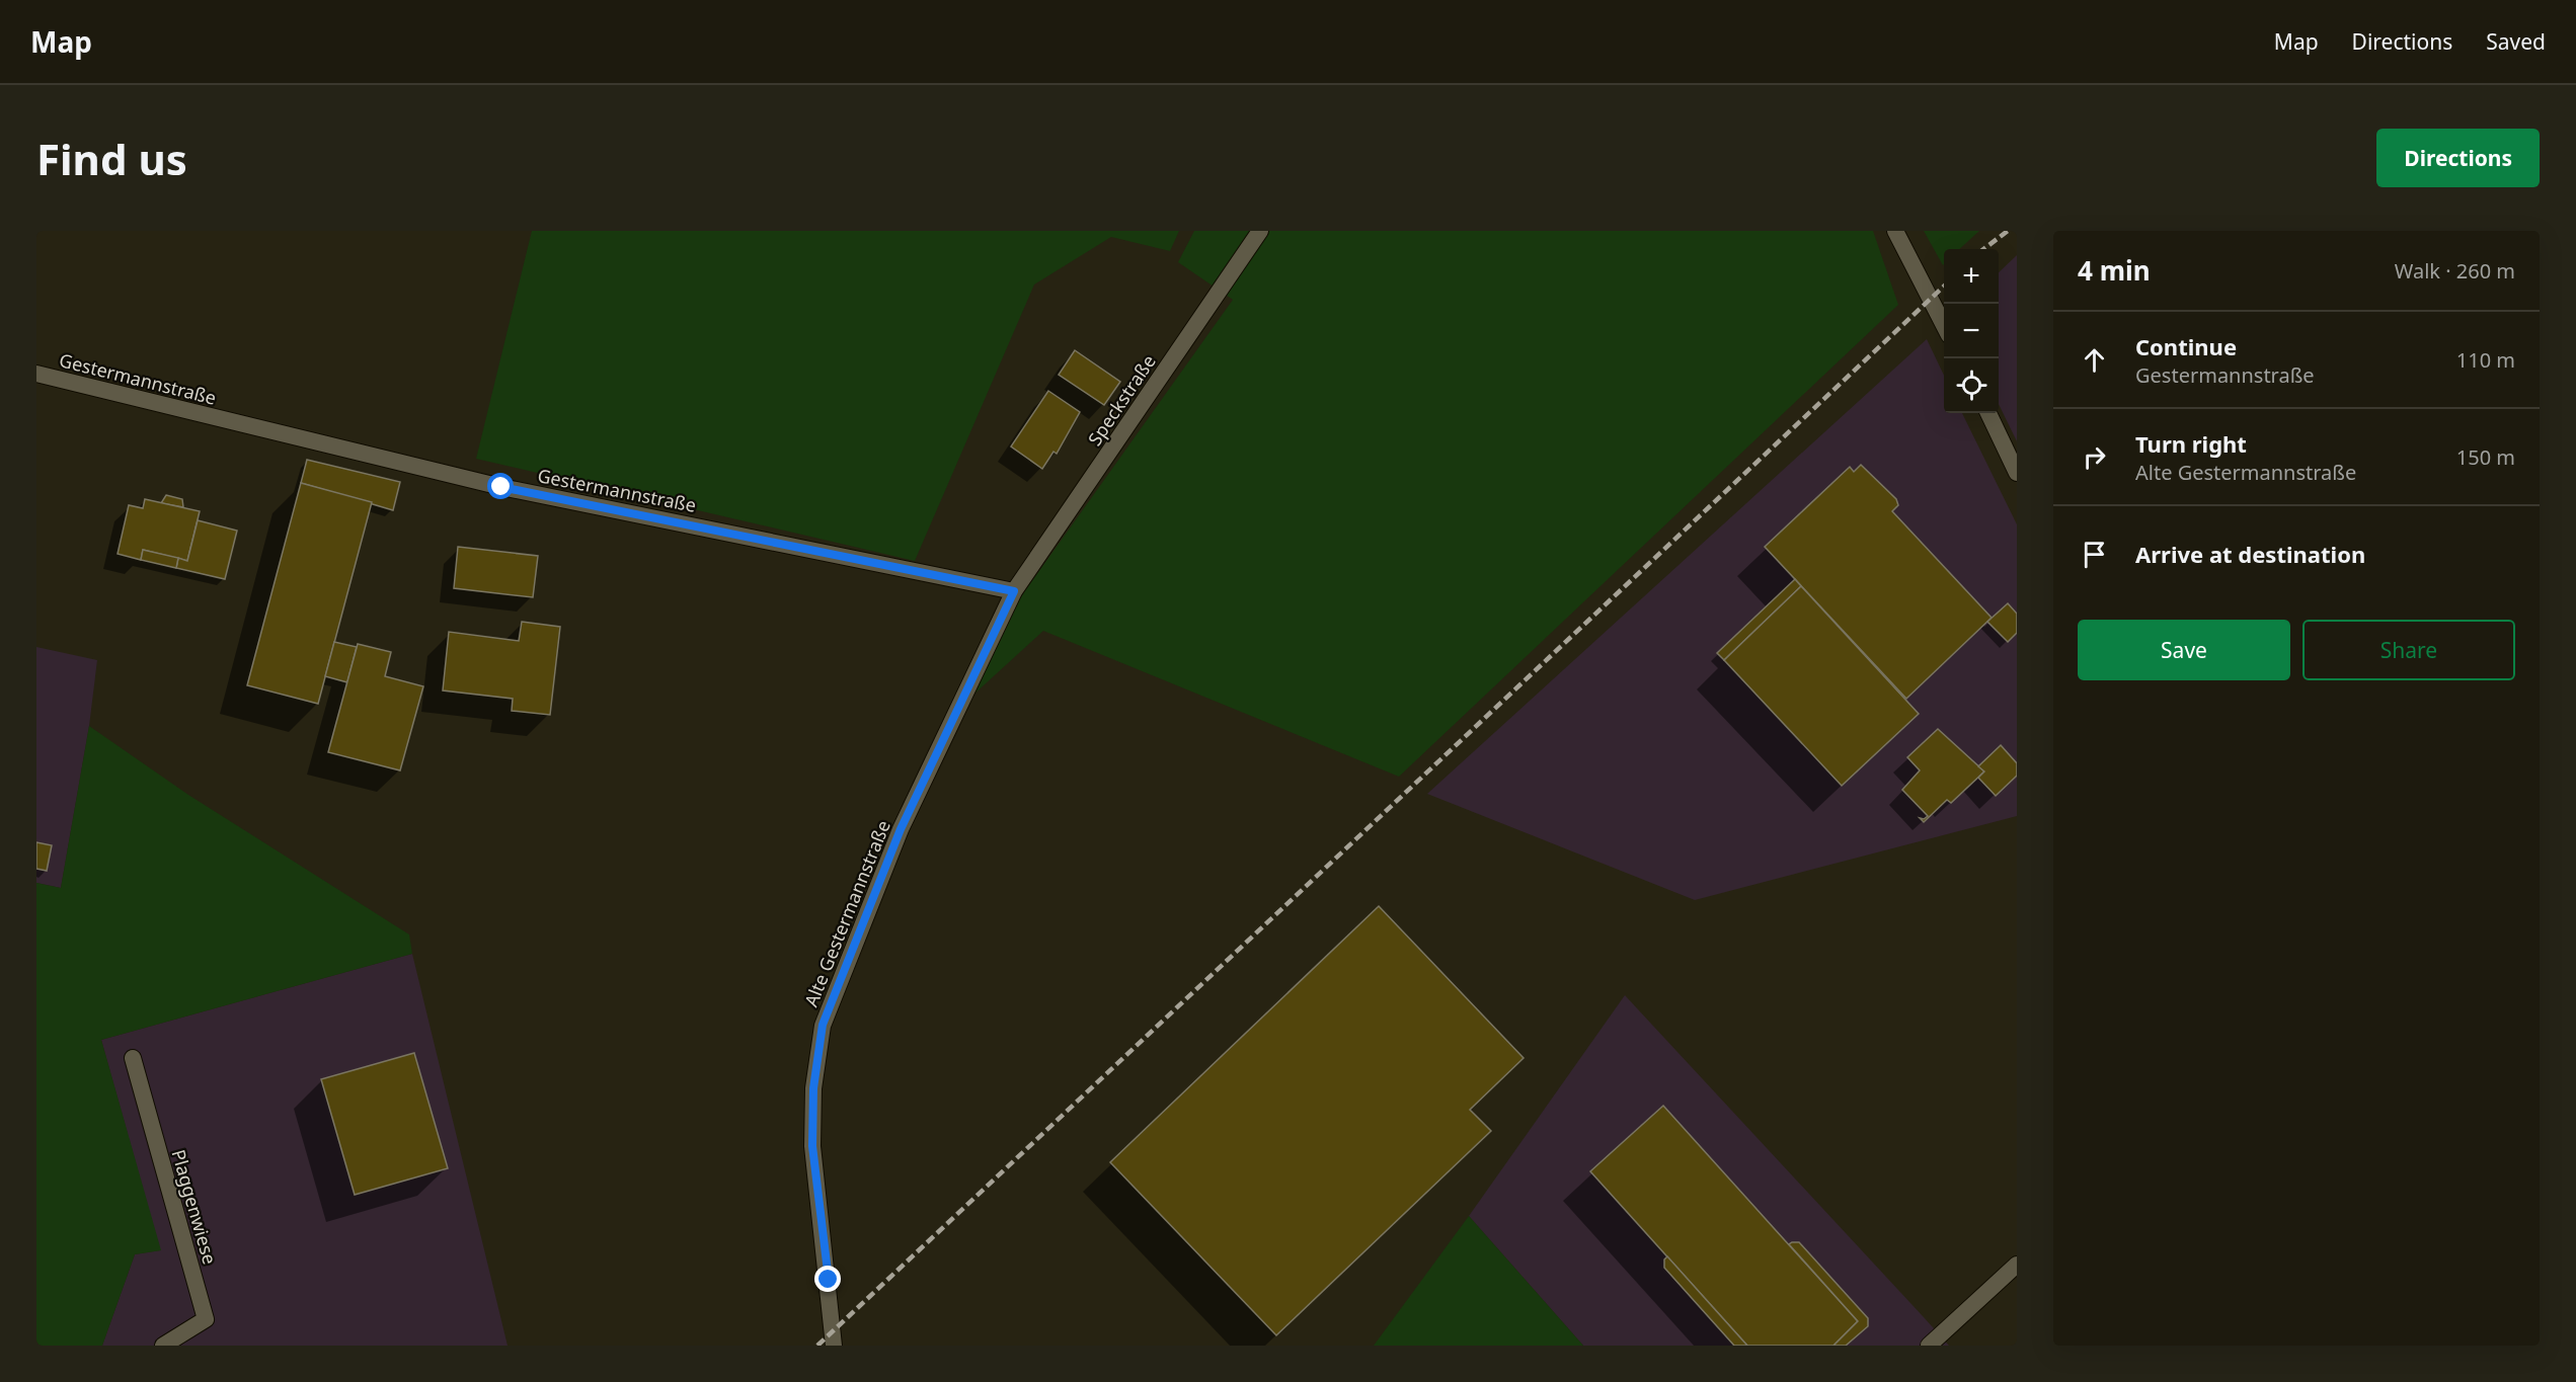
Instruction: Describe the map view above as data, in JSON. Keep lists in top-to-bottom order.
{
  "streets": {
    "street": [
      "Gestermannstraße",
      "Speckstraße",
      "Alte Gestermannstraße",
      "Plaggenwiese"
    ]
  },
  "crossings": [
    ["Gestermannstraße", "Speckstraße"],
    ["Gestermannstraße", "Alte Gestermannstraße"],
    ["Speckstraße", "Alte Gestermannstraße"]
  ],
  "page": {
    "header": "Map",
    "nav": ["Map", "Directions", "Saved"],
    "buttons": [
      "Directions",
      ["Save", "Share"]
    ],
    "title": "Find us",
    "heading": ["4 min", "Walk · 260 m"],
    "map_buttons": ["+", "−"],
    "list": [
      ["Continue", "Gestermannstraße", "110 m"],
      ["Turn right", "Alte Gestermannstraße", "150 m"],
      "Arrive at destination"
    ]
  }
}
